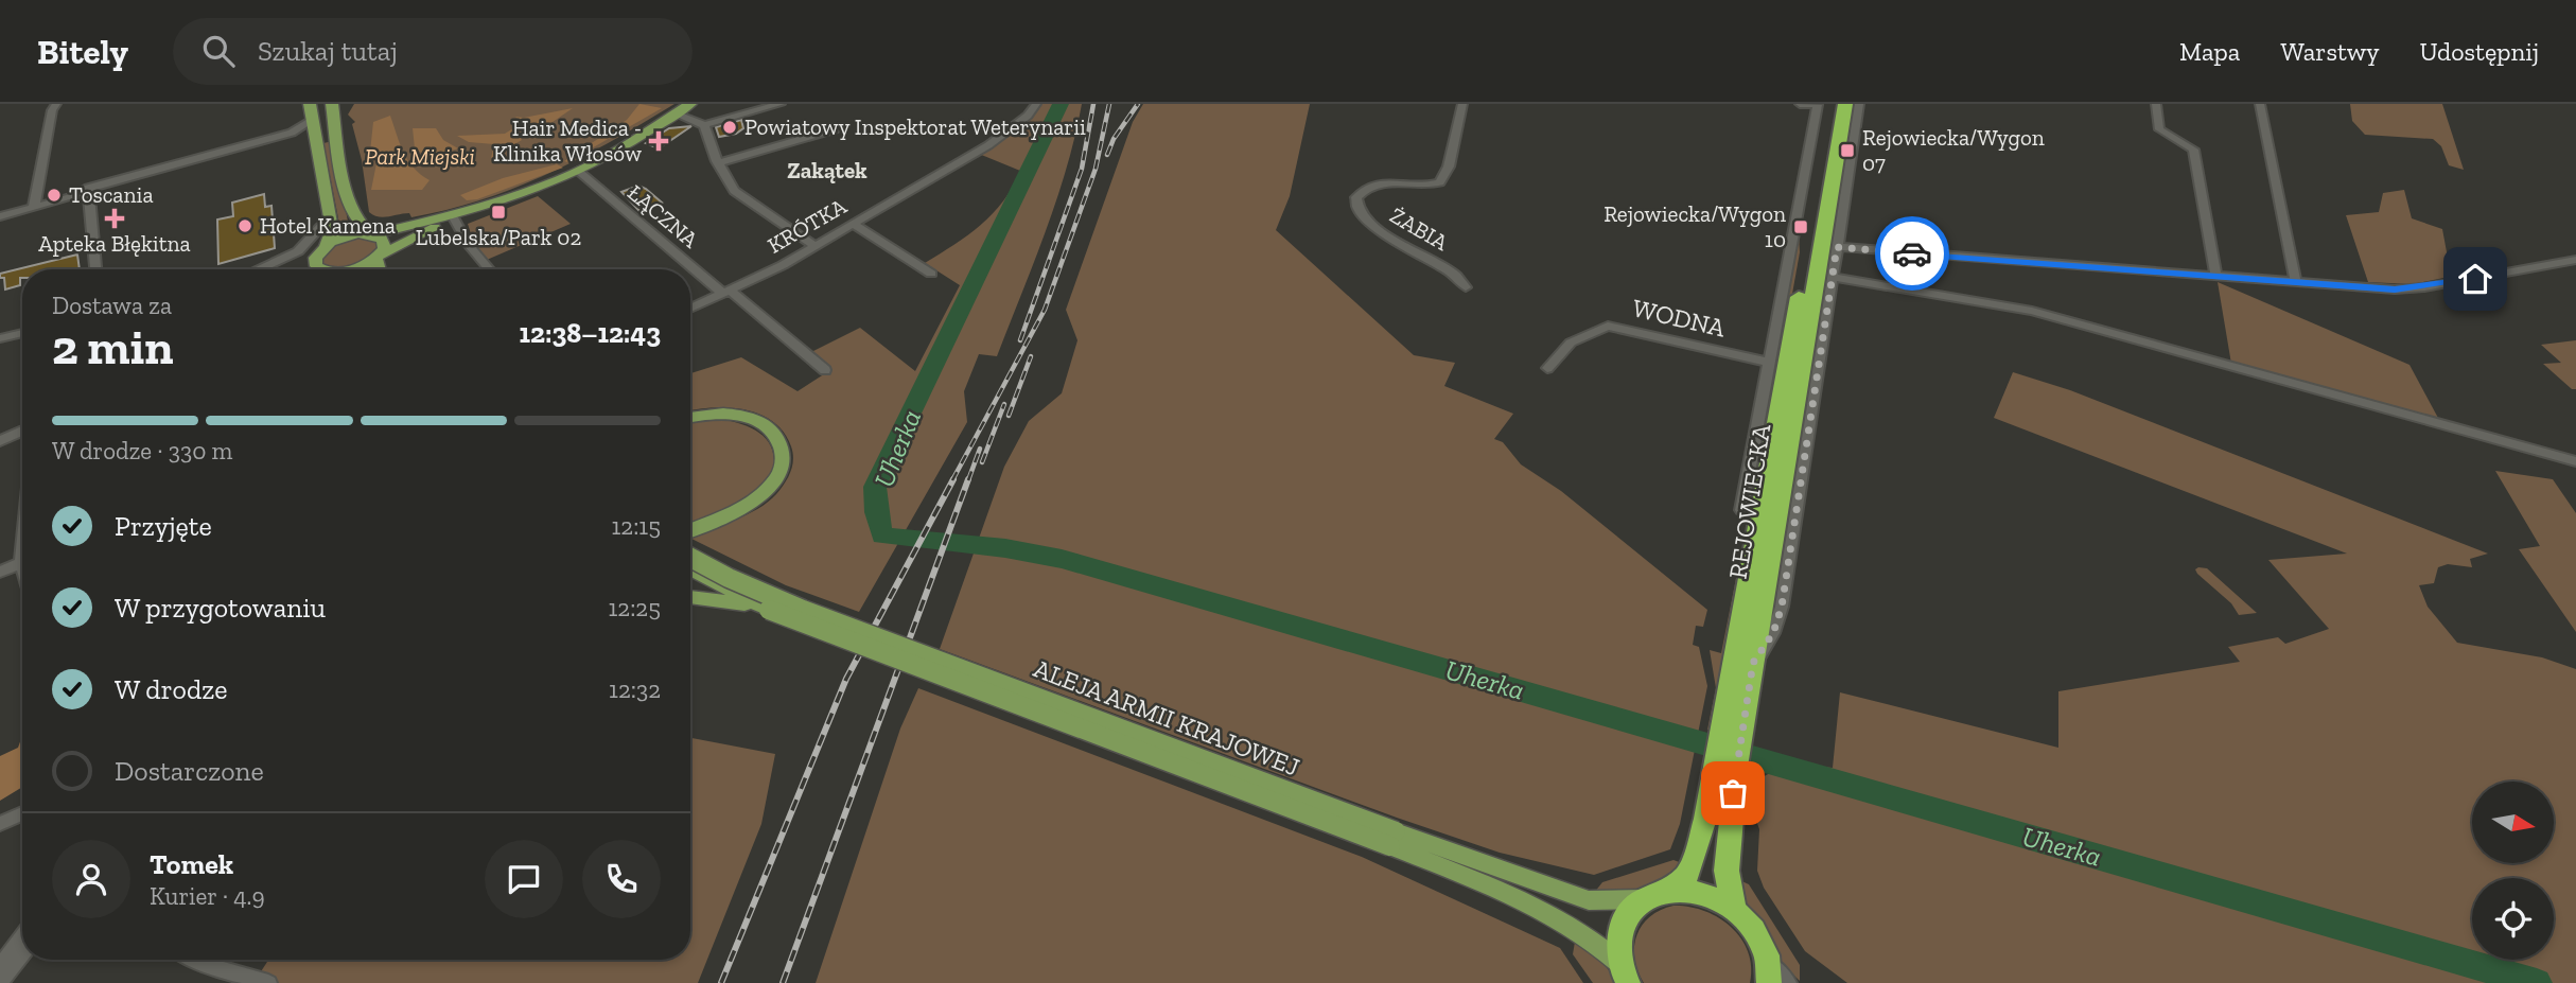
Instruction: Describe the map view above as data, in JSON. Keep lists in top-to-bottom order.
{
  "streets": {
    "highway": ["REJOWIECKA"],
    "main road": ["ALEJA ARMII KRAJOWEJ"],
    "street": [
      "ŁĄCZNA",
      "KRÓTKA",
      "ŻABIA",
      "WODNA"
    ]
  },
  "crossings": [
    ["ŁĄCZNA", "KRÓTKA"]
  ],
  "districts": ["Zakątek"],
  "water": ["Uherka"],
  "parks": ["Park Miejski"],
  "places": {
    "other": ["Powiatowy Inspektorat Weterynarii", "Toscania", "Hotel Kamena"],
    "health": ["Hair Medica - Klinika Włosów", "Apteka Błękitna"],
    "transit": ["Rejowiecka/Wygon 07", "Lubelska/Park 02", "Rejowiecka/Wygon 10"]
  },
  "north": "right",
  "page": {
    "header": "Bitely",
    "search": "Szukaj tutaj",
    "nav": ["Mapa", "Warstwy", "Udostępnij"],
    "heading": ["2 min", "Dostawa za", "12:38–12:43"],
    "panel": ["Tomek", "Kurier · 4.9"],
    "bar": "W drodze · 330 m",
    "list": [
      ["Przyjęte", "12:15"],
      ["W przygotowaniu", "12:25"],
      ["W drodze", "12:32"],
      "Dostarczone"
    ]
  }
}
